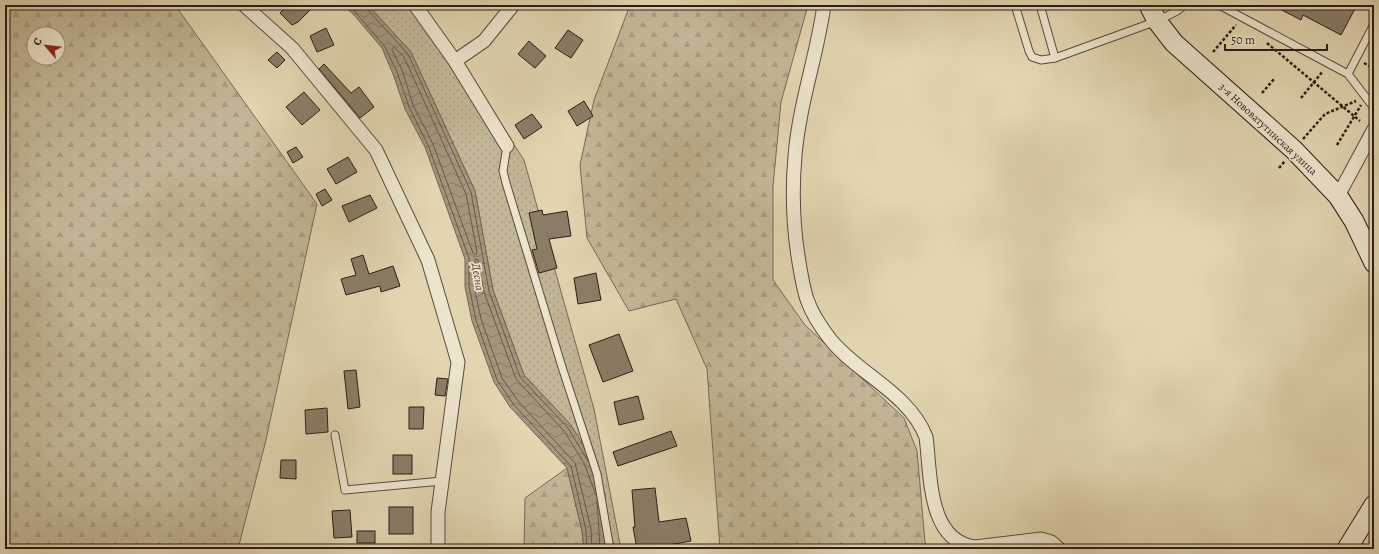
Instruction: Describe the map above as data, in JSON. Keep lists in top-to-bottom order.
{
  "streets": {
    "street": ["3-я Нововатутинская улица"]
  },
  "water": ["Десна"],
  "scale_bar": "50 m",
  "north": "top left"
}
